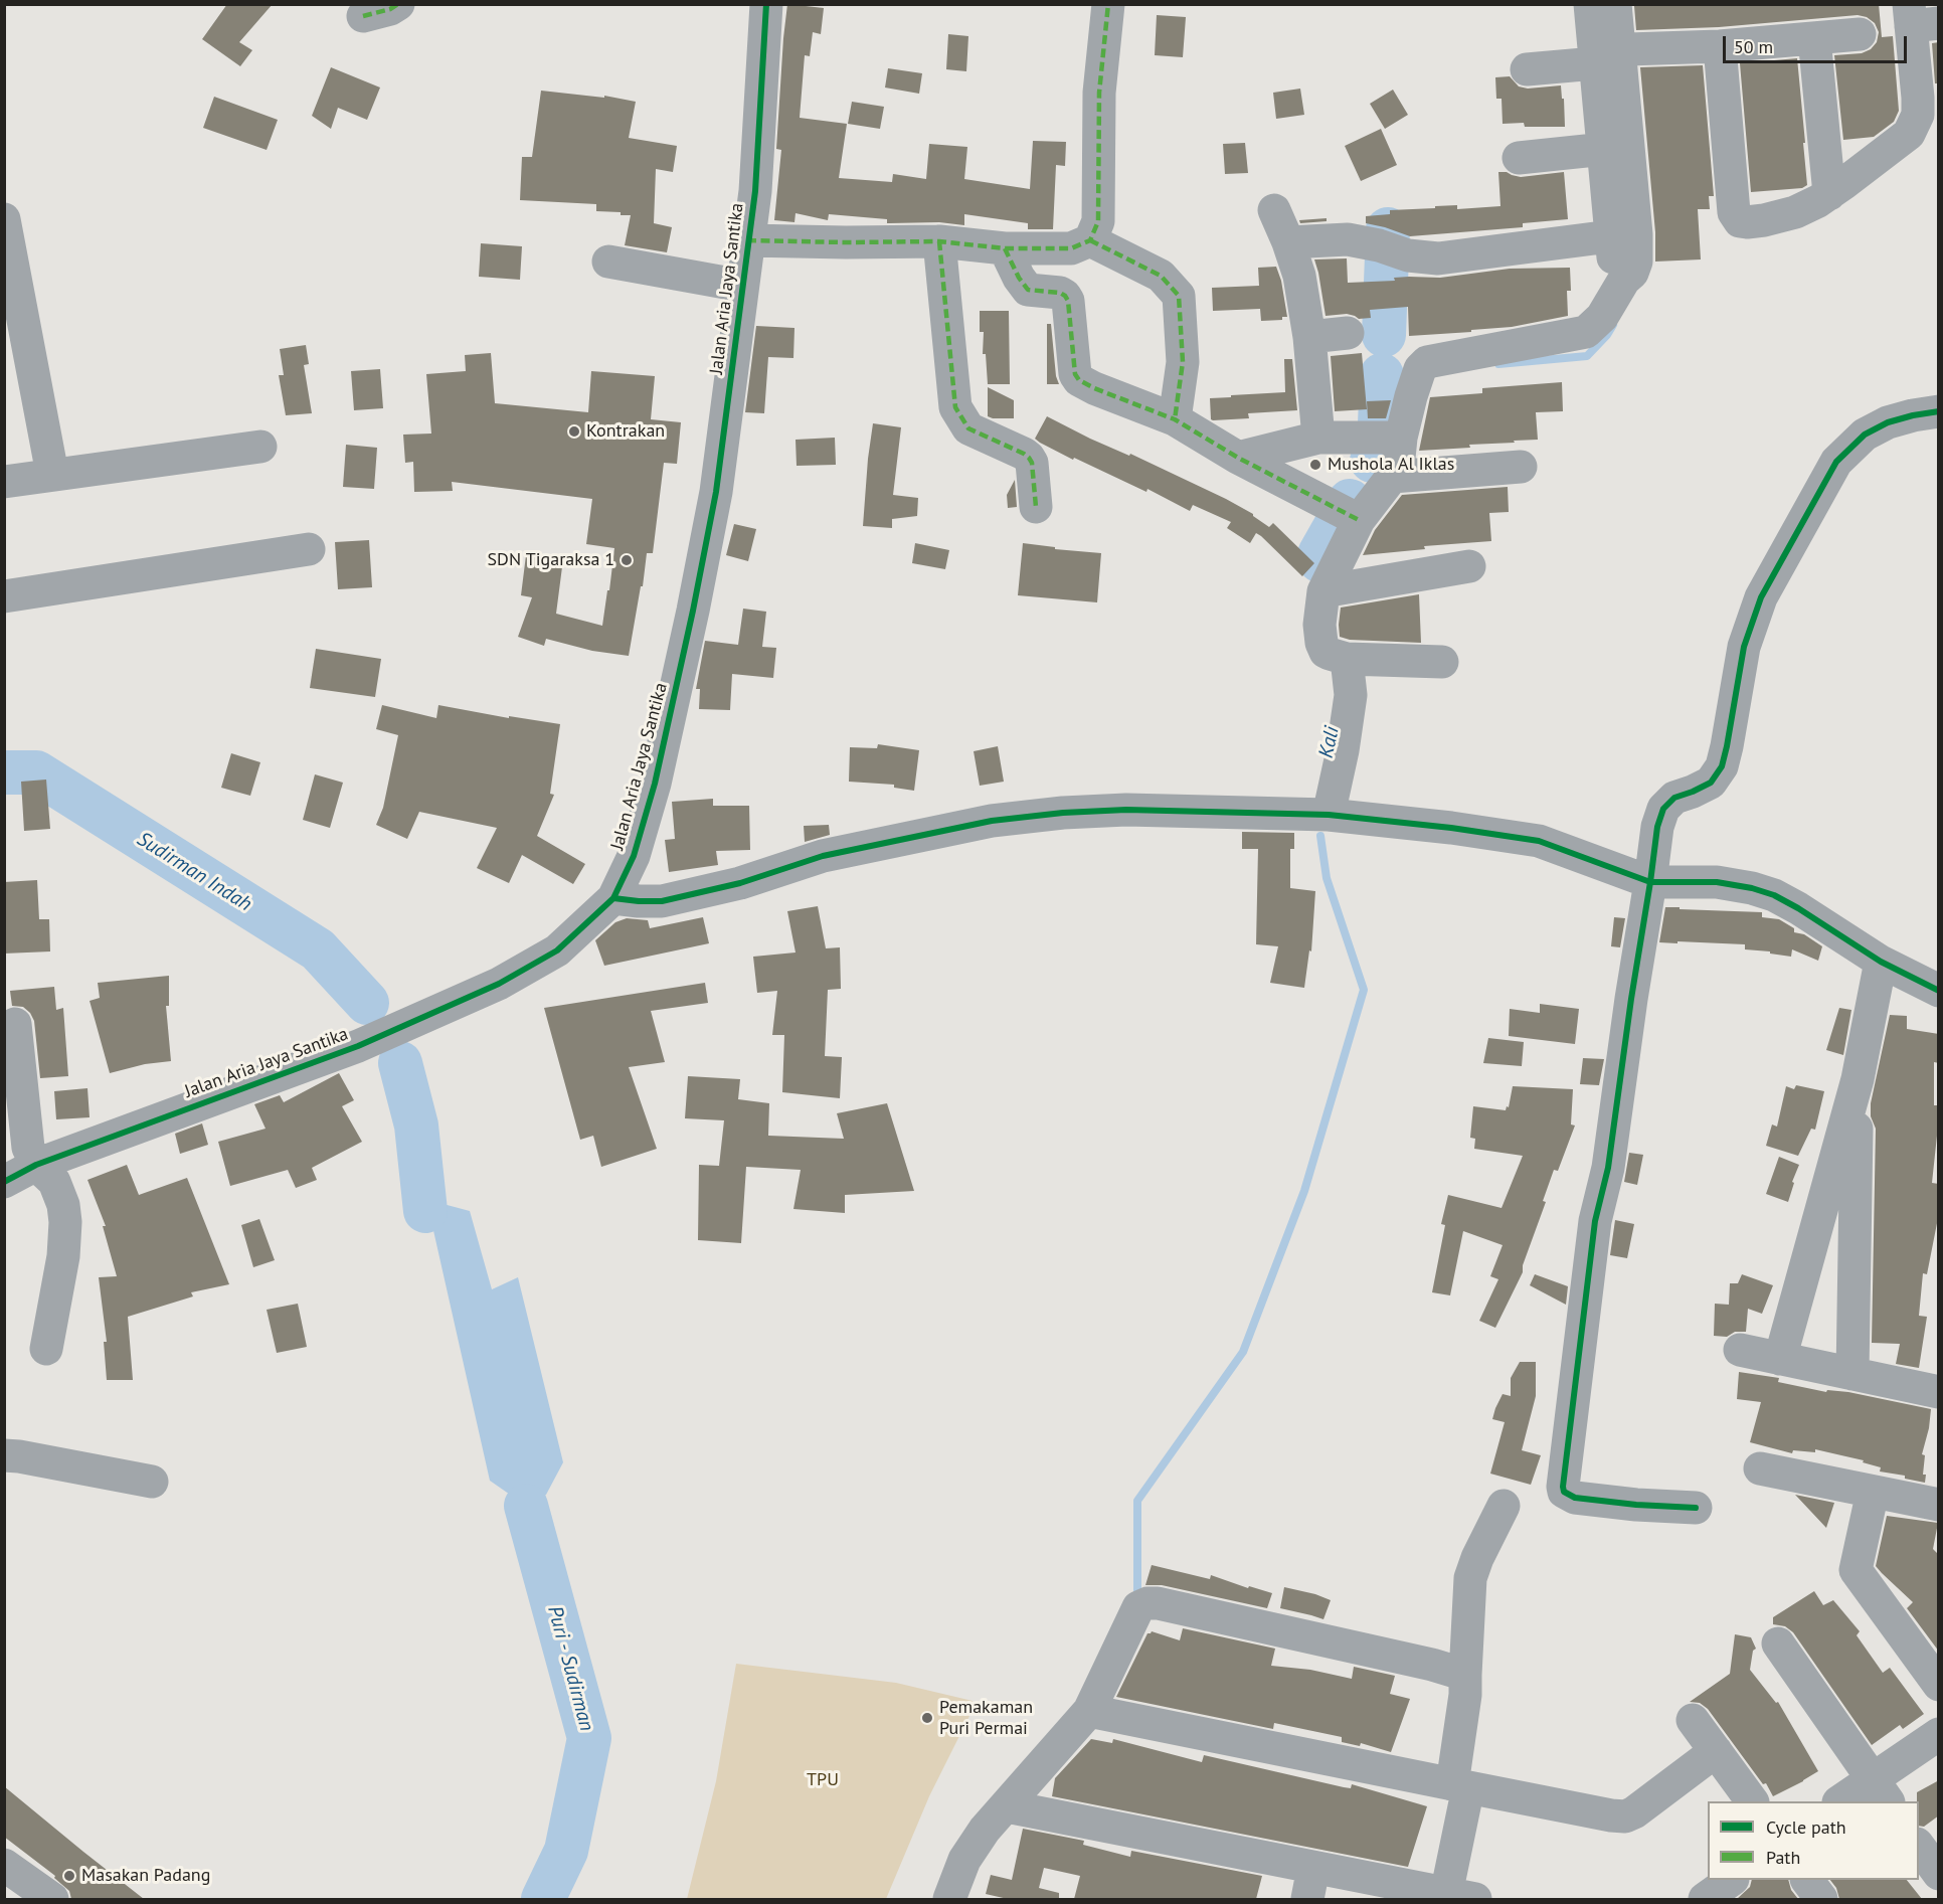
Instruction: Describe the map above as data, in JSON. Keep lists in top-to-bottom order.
{
  "streets": {
    "street": ["Jalan Aria Jaya Santika"]
  },
  "water": ["Kali", "Sudirman Indah", "Puri - Sudirman"],
  "parks": ["TPU"],
  "places": [
    "Kontrakan",
    "Mushola Al Iklas",
    "SDN Tigaraksa 1",
    "Pemakaman Puri Permai",
    "Masakan Padang"
  ],
  "legend": ["Cycle path", "Path"],
  "scale_bar": "50 m"
}
